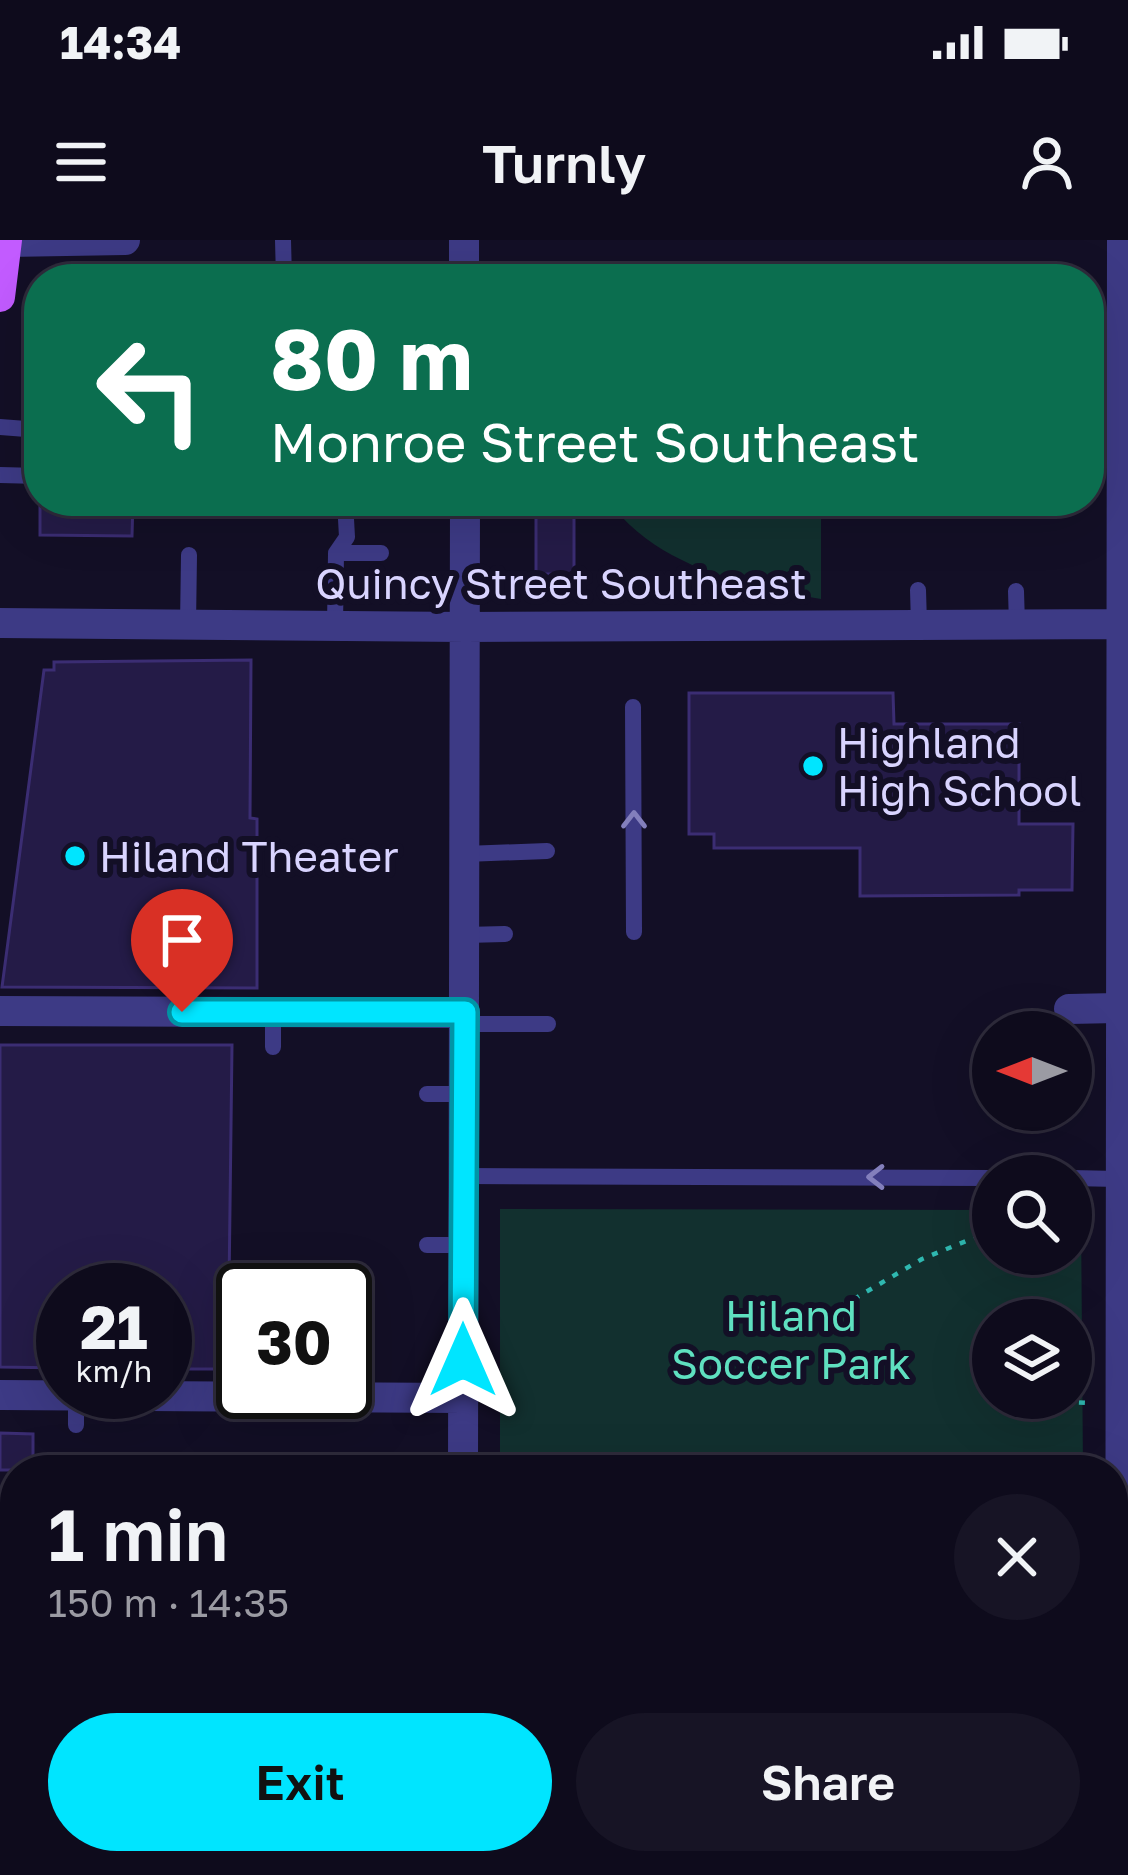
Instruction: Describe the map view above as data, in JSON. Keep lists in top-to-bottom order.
{
  "streets": {
    "street": ["Quincy Street Southeast"]
  },
  "parks": ["Hiland Soccer Park"],
  "places": ["Highland High School", "Hiland Theater"],
  "north": "left",
  "page": {
    "status": "14:34",
    "header": "Turnly",
    "turn": ["80 m", "Monroe Street Southeast"],
    "speed": "21 km/h",
    "limit": "30",
    "heading": ["1 min", "150 m · 14:35"],
    "buttons": ["Exit", "Share"]
  }
}
